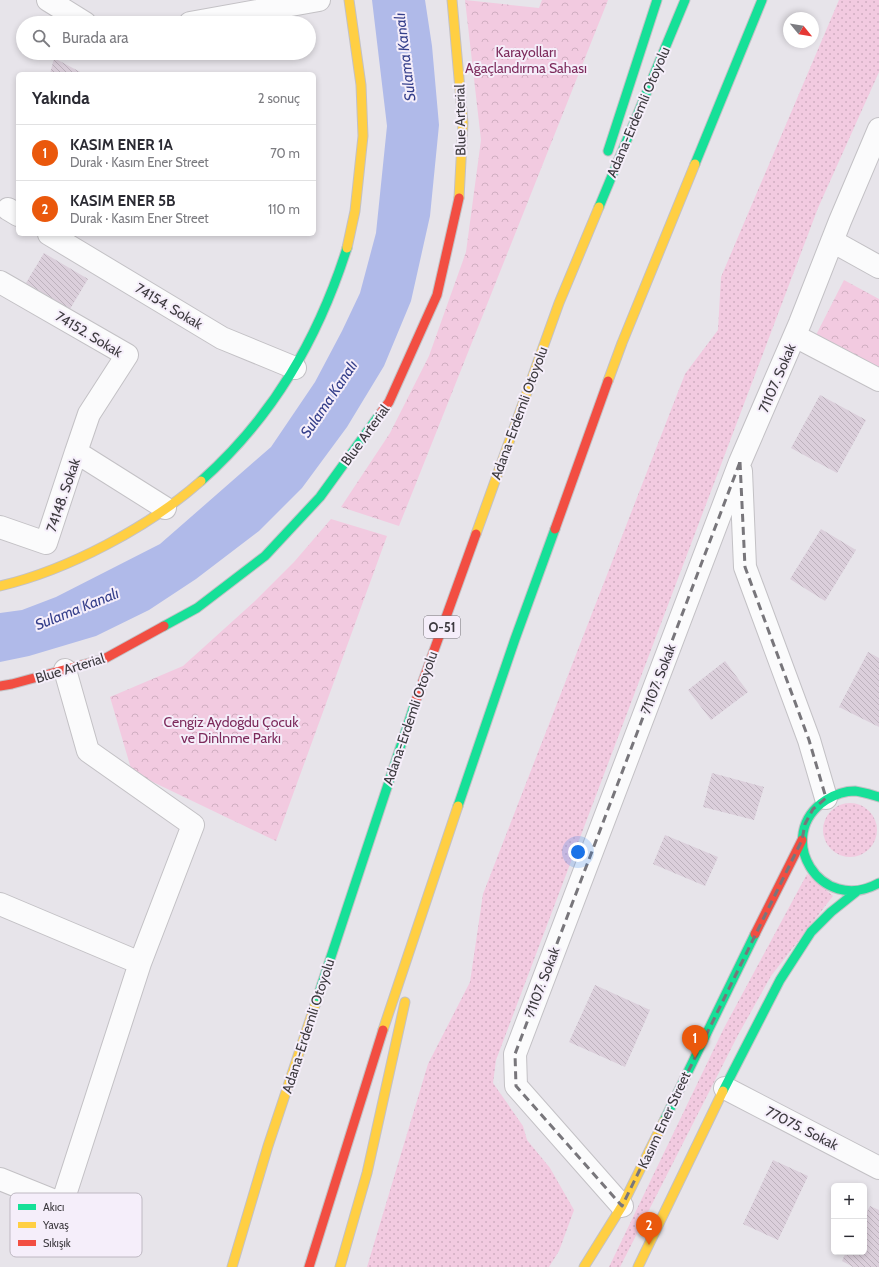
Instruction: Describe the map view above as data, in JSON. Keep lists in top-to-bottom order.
{
  "streets": {
    "main road": [
      "Adana-Erdemli Otoyolu",
      "Blue Arterial",
      "O-51",
      "Kasım Ener Street"
    ],
    "street": [
      "74154. Sokak",
      "74152. Sokak",
      "71107. Sokak",
      "74148. Sokak",
      "77075. Sokak"
    ]
  },
  "crossings": [
    ["74152. Sokak", "74148. Sokak"],
    ["71107. Sokak", "Kasım Ener Street"]
  ],
  "water": ["Sulama Kanalı"],
  "parks": ["Karayolları Ağaçlandırma Sahası", "Cengiz Aydoğdu Çocuk ve Dinlnme Parkı"],
  "legend": ["Akıcı", "Yavaş", "Sıkışık"],
  "north": "bottom right",
  "page": {
    "search": "Burada ara",
    "heading": ["Yakında", "2 sonuç"],
    "list": [
      {
        "mark": "1",
        "name": "KASIM ENER 1A",
        "note": "Durak · Kasım Ener Street",
        "value": "70 m"
      },
      {
        "mark": "2",
        "name": "KASIM ENER 5B",
        "note": "Durak · Kasım Ener Street",
        "value": "110 m"
      }
    ],
    "pins": ["1", "2"],
    "map_buttons": ["+", "−"]
  }
}
